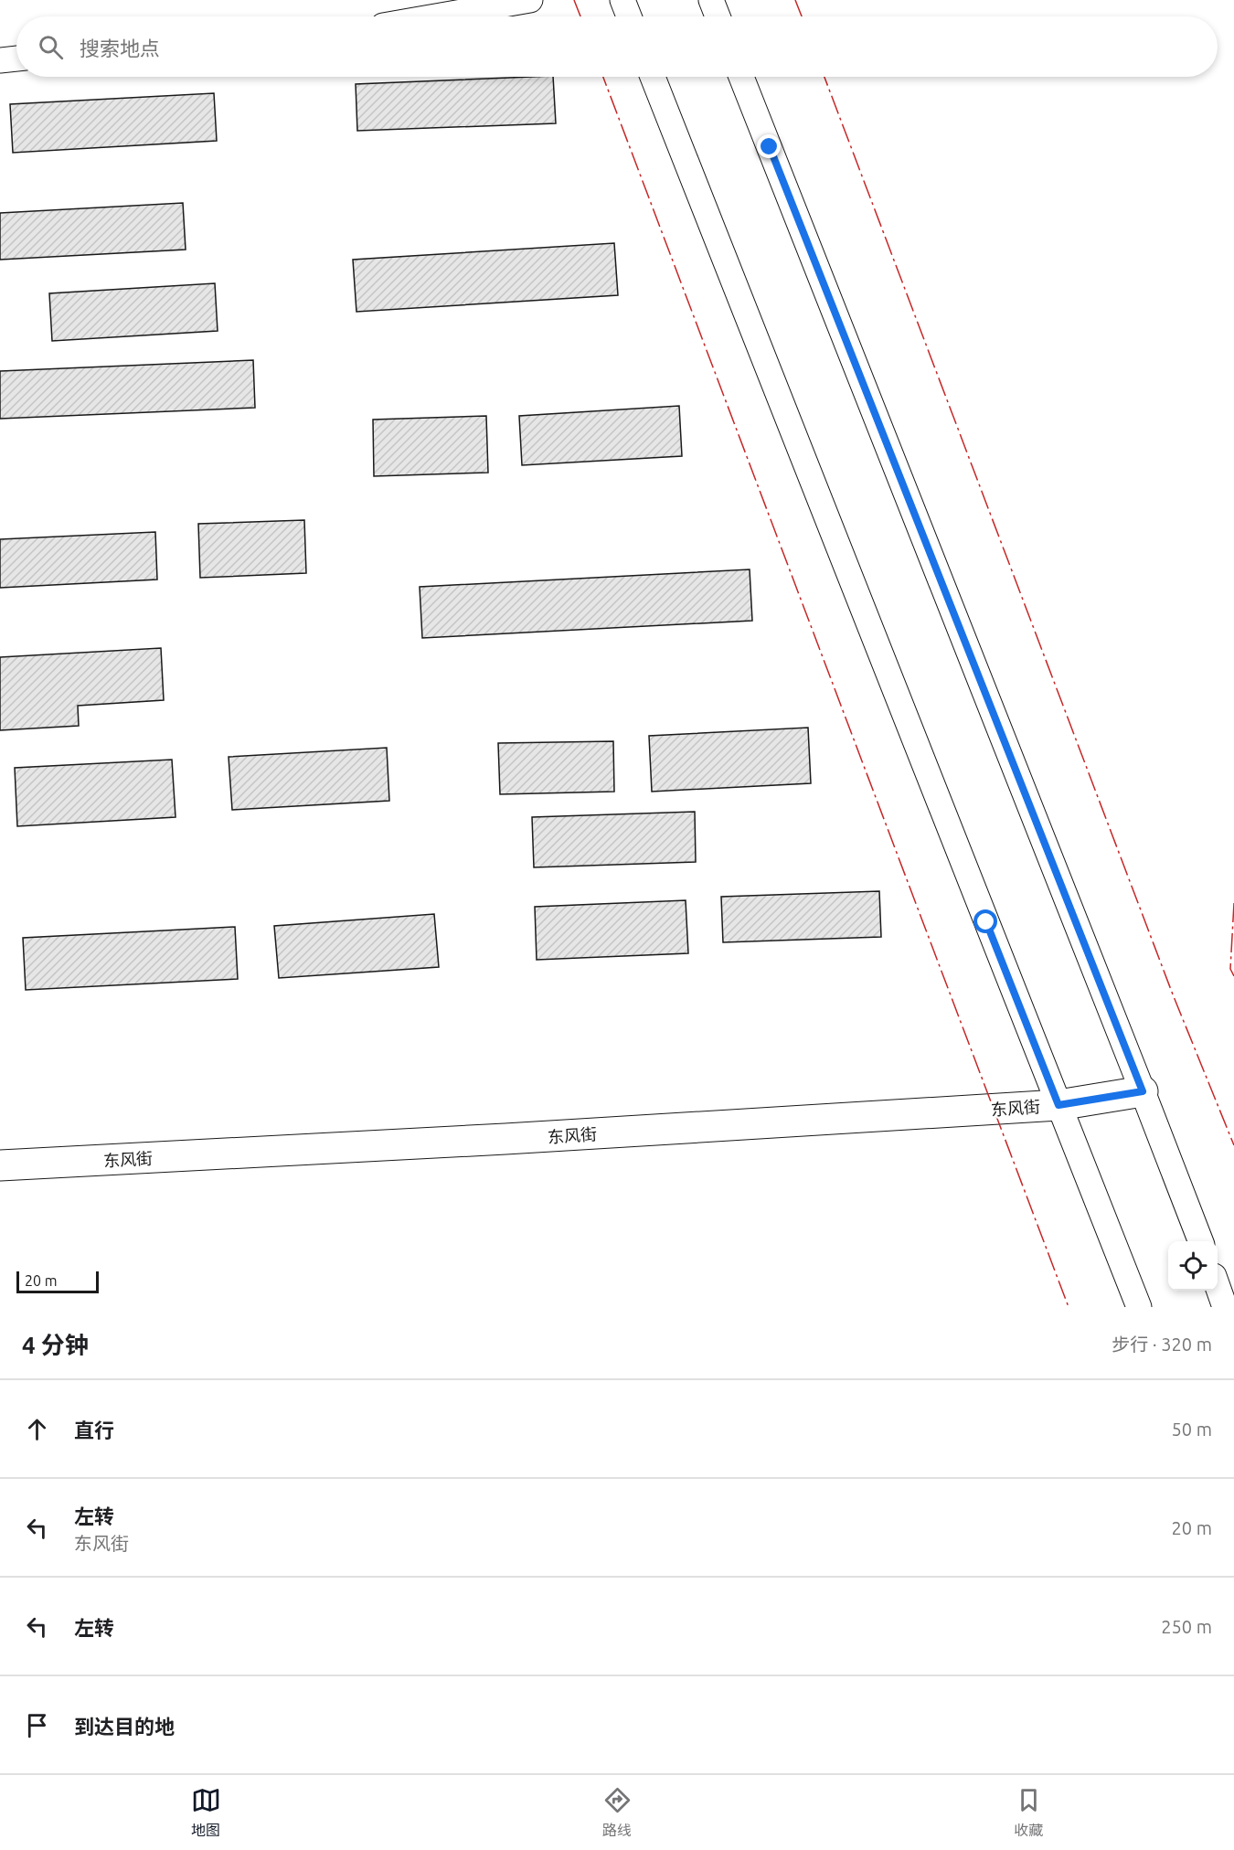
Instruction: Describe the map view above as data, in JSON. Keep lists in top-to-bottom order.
{
  "streets": {
    "street": ["东风街"]
  },
  "scale_bar": "20 m",
  "page": {
    "search": "搜索地点",
    "scale": "20 m",
    "heading": ["4 分钟", "步行 · 320 m"],
    "list": [
      ["直行", "50 m"],
      ["左转", "东风街", "20 m"],
      ["左转", "250 m"],
      "到达目的地"
    ],
    "nav": ["地图", "路线", "收藏"]
  }
}
